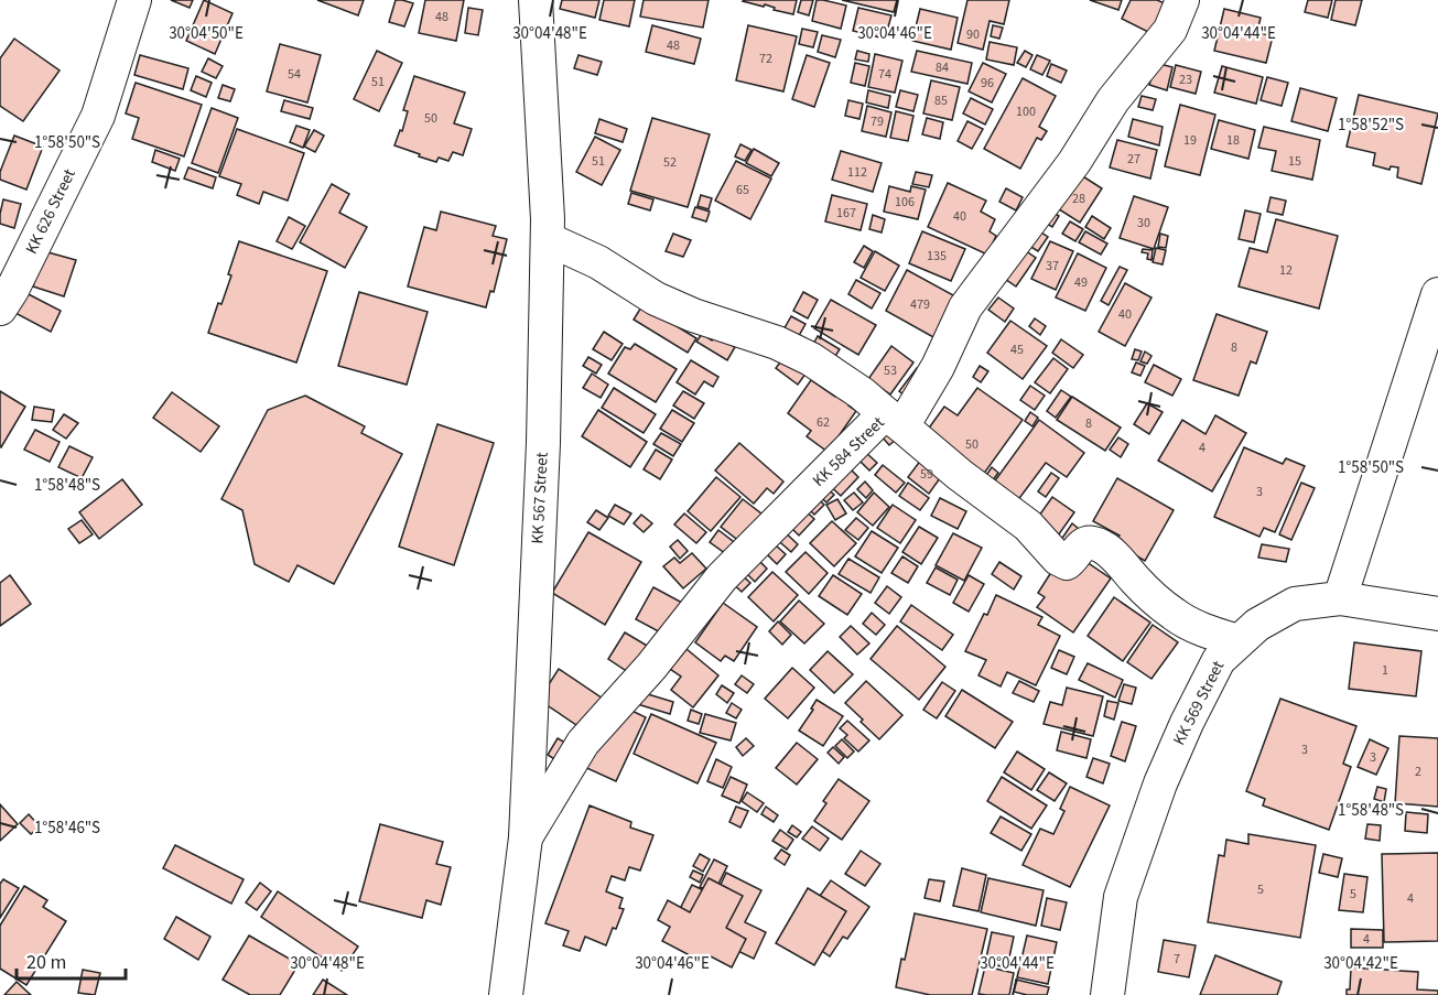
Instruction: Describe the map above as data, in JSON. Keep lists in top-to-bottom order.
{
  "streets": {
    "street": [
      "KK 626 Street",
      "KK 584 Street",
      "KK 567 Street",
      "KK 569 Street"
    ]
  },
  "crossings": [
    ["KK 584 Street", "KK 567 Street"]
  ],
  "house_numbers": [
    "48",
    "90",
    "48",
    "72",
    "84",
    "54",
    "74",
    "23",
    "51",
    "96",
    "85",
    "100",
    "50",
    "79",
    "19",
    "18",
    "27",
    "51",
    "15",
    "52",
    "112",
    "65",
    "28",
    "106",
    "167",
    "40",
    "30",
    "135",
    "37",
    "12",
    "49",
    "479",
    "40",
    "8",
    "45",
    "53",
    "62",
    "8",
    "50",
    "4",
    "59",
    "3",
    "1",
    "3",
    "3",
    "2",
    "5",
    "5",
    "4",
    "4",
    "7"
  ],
  "scale_bar": "20 m",
  "coordinates": [
    "30°04'50\"E",
    "30°04'48\"E",
    "30°04'46\"E",
    "30°04'44\"E",
    "1°58'52\"S",
    "1°58'50\"S",
    "1°58'48\"S",
    "1°58'46\"S",
    "30°04'42\"E"
  ]
}
